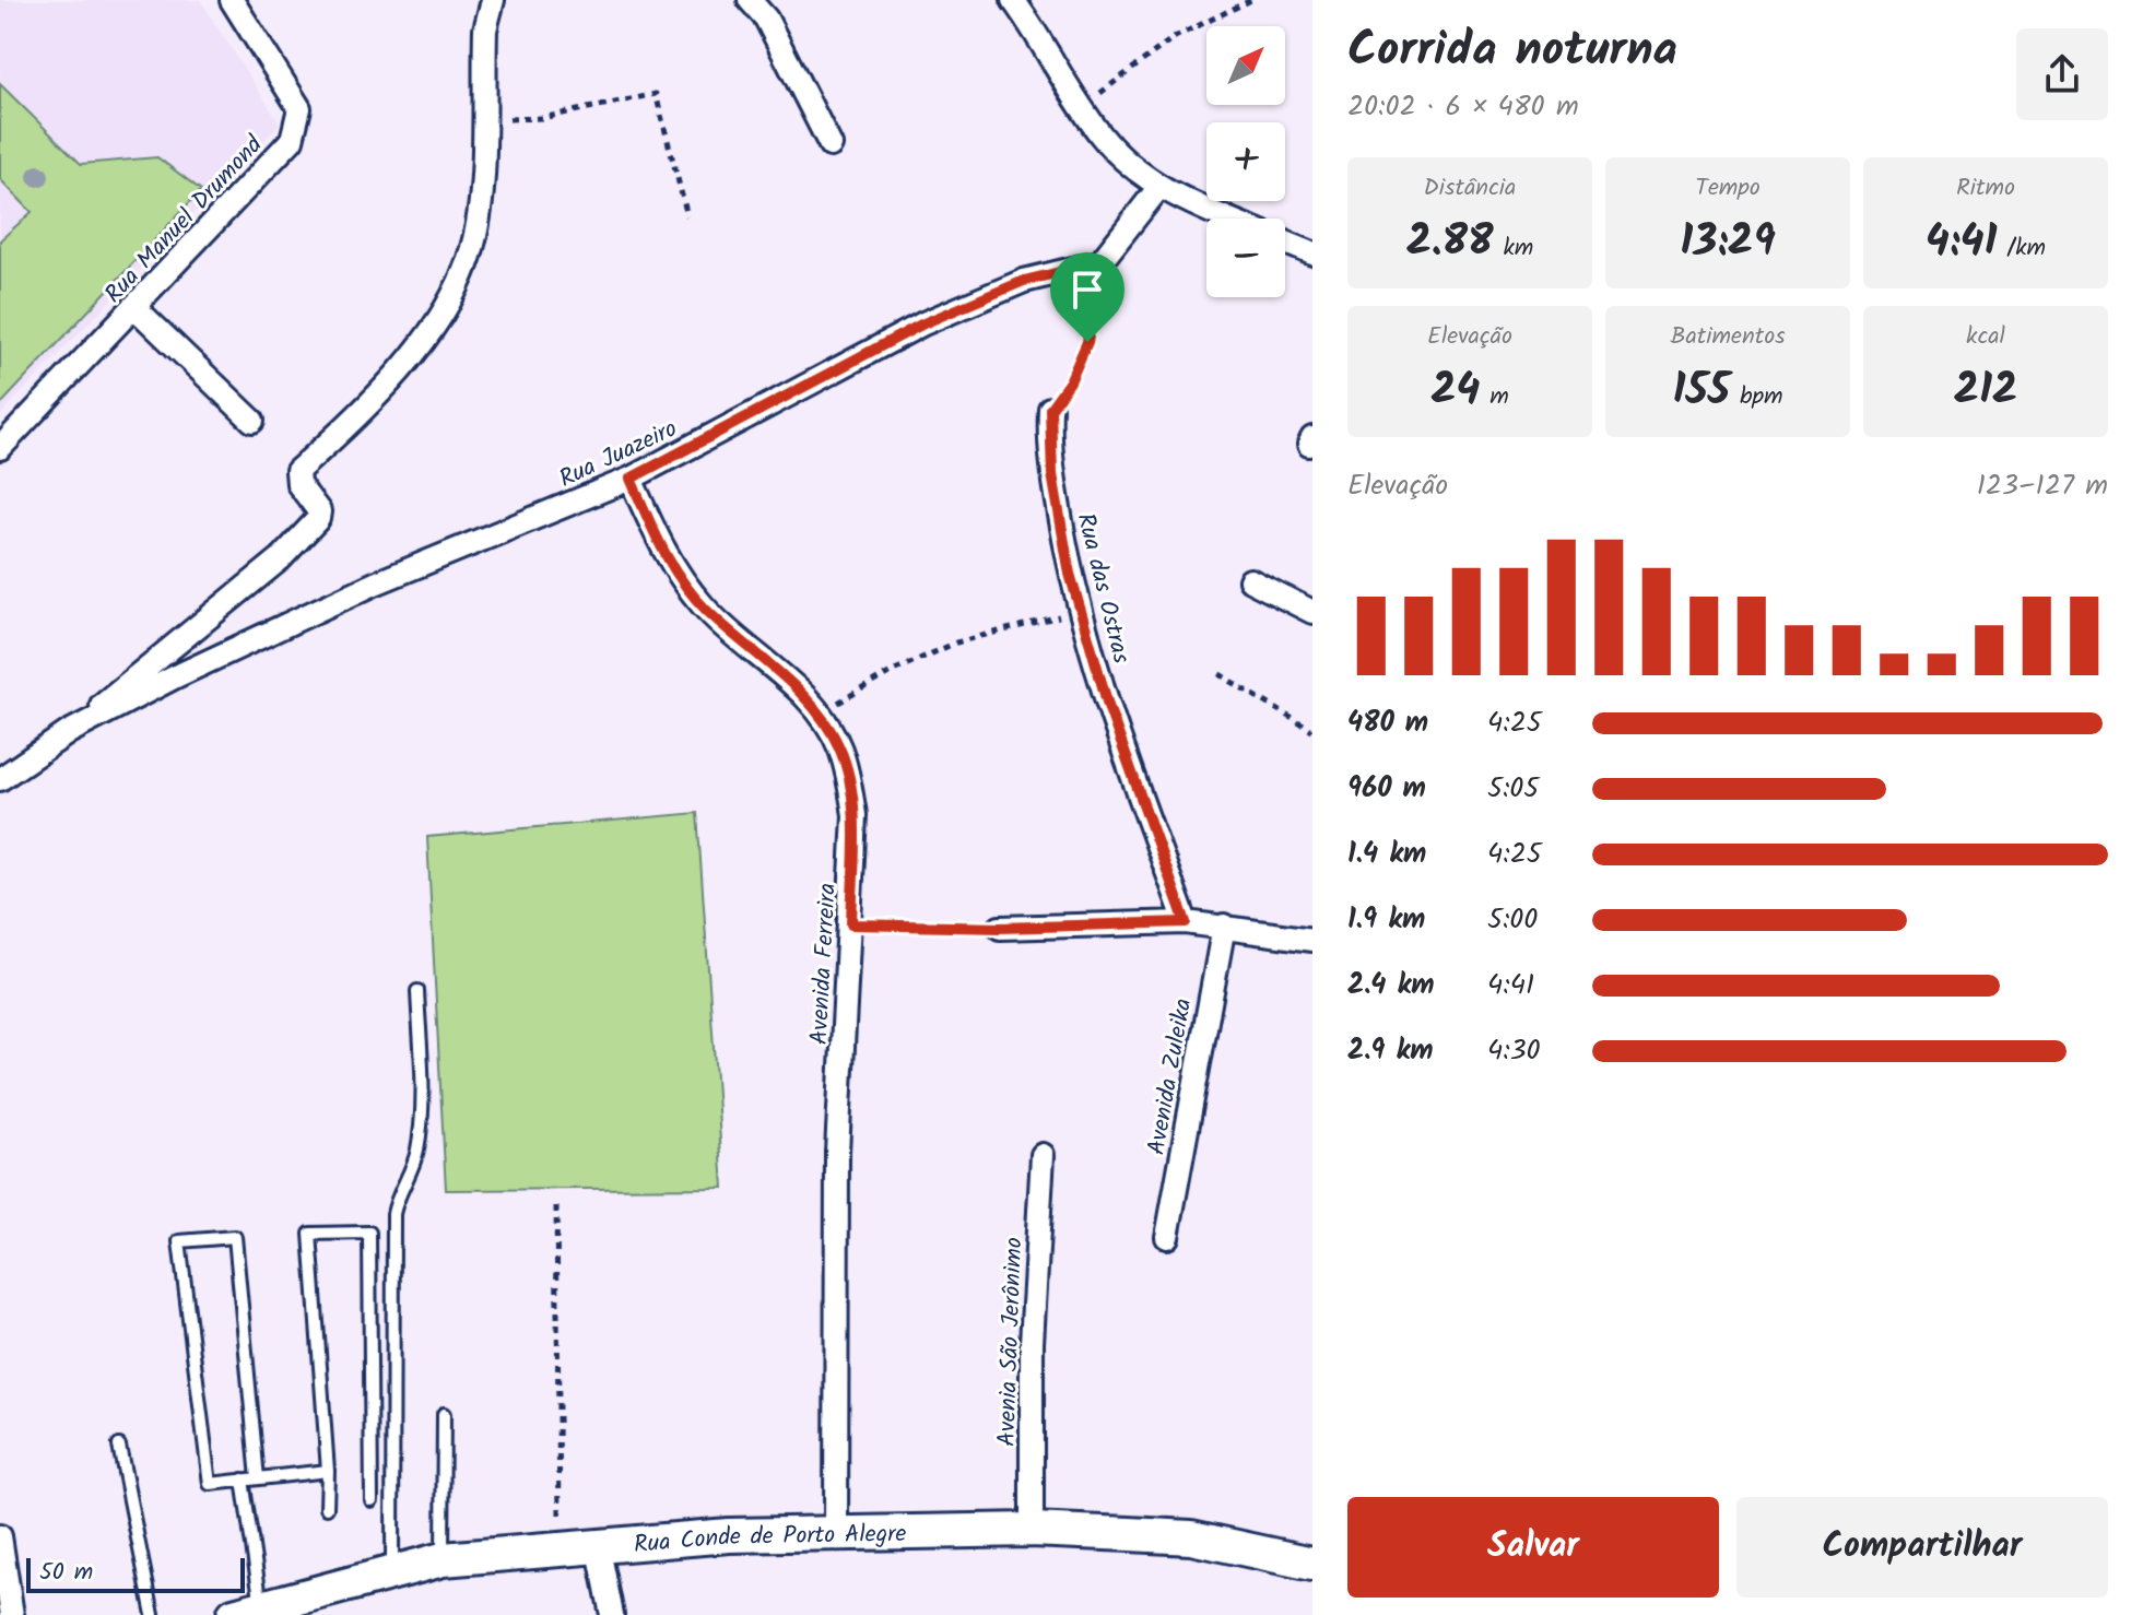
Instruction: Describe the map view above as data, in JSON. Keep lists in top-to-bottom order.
{
  "streets": {
    "main road": ["Rua Conde de Porto Alegre"],
    "street": [
      "Rua Manuel Drumond",
      "Rua Juazeiro",
      "Rua das Ostras",
      "Avenida Ferreira",
      "Avenida Zuleika",
      "Avenia São Jerônimo"
    ]
  },
  "crossings": [
    ["Rua Juazeiro", "Avenida Ferreira"],
    ["Avenida Ferreira", "Rua Conde de Porto Alegre"],
    ["Avenia São Jerônimo", "Rua Conde de Porto Alegre"]
  ],
  "scale_bar": "50 m",
  "north": "top right",
  "page": {
    "heading": ["Corrida noturna", "20:02 · 6 × 480 m"],
    "map_buttons": ["+", "−"],
    "stats": [
      ["Distância", "2.88 km"],
      ["Tempo", "13:29"],
      ["Ritmo", "4:41 /km"],
      ["Elevação", "24 m"],
      ["Batimentos", "155 bpm"],
      ["kcal", "212"]
    ],
    "chart": ["Elevação", "123–127 m"],
    "list": [
      {
        "name": "480 m",
        "note": "4:25"
      },
      {
        "name": "960 m",
        "note": "5:05"
      },
      {
        "name": "1.4 km",
        "note": "4:25"
      },
      {
        "name": "1.9 km",
        "note": "5:00"
      },
      {
        "name": "2.4 km",
        "note": "4:41"
      },
      {
        "name": "2.9 km",
        "note": "4:30"
      }
    ],
    "buttons": ["Salvar", "Compartilhar"],
    "scale": "50 m"
  }
}
